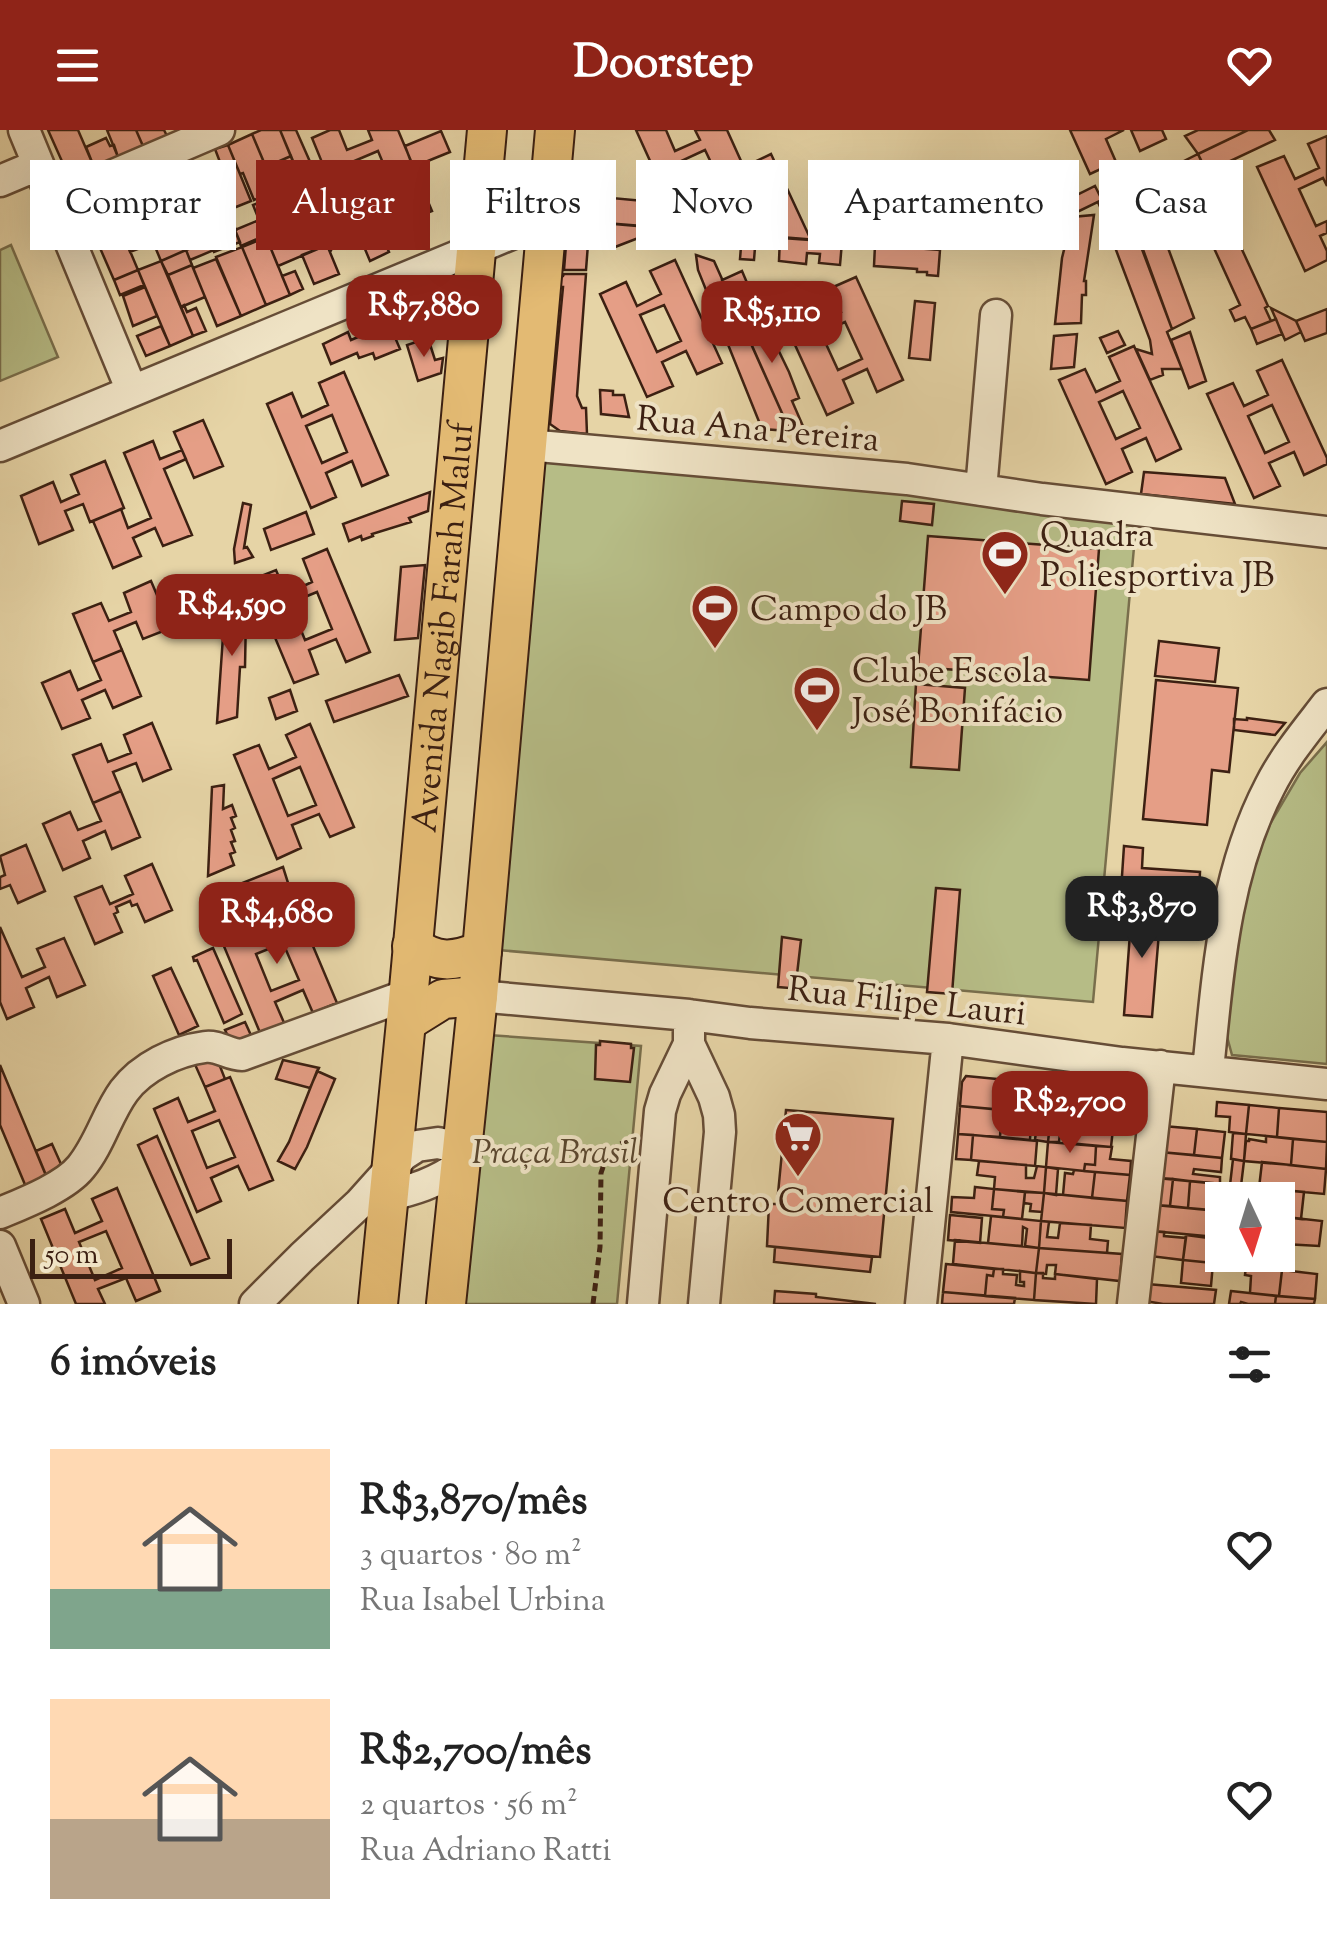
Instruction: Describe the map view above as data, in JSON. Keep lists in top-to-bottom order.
{
  "streets": {
    "main road": ["Avenida Nagib Farah Maluf"],
    "street": ["Rua Ana Pereira", "Rua Filipe Lauri"]
  },
  "crossings": [
    ["Rua Ana Pereira", "Avenida Nagib Farah Maluf"],
    ["Avenida Nagib Farah Maluf", "Rua Filipe Lauri"]
  ],
  "parks": ["Praça Brasil"],
  "places": {
    "sports": ["Quadra Poliesportiva JB", "Campo do JB", "Clube Escola José Bonifácio"],
    "supermarket": ["Centro Comercial"]
  },
  "scale_bar": "50 m",
  "north": "bottom",
  "page": {
    "header": "Doorstep",
    "chip": [
      "Comprar",
      "Alugar",
      "Filtros",
      "Novo",
      "Apartamento",
      "Casa"
    ],
    "price": [
      "R$7,880",
      "R$5,110",
      "R$4,590",
      "R$3,870",
      "R$4,680",
      "R$2,700"
    ],
    "scale": "50 m",
    "heading": "6 imóveis",
    "list": [
      {
        "name": "R$3,870/mês",
        "note": "3 quartos · 80 m² · Rua Isabel Urbina"
      },
      {
        "name": "R$2,700/mês",
        "note": "2 quartos · 56 m² · Rua Adriano Ratti"
      }
    ]
  }
}
